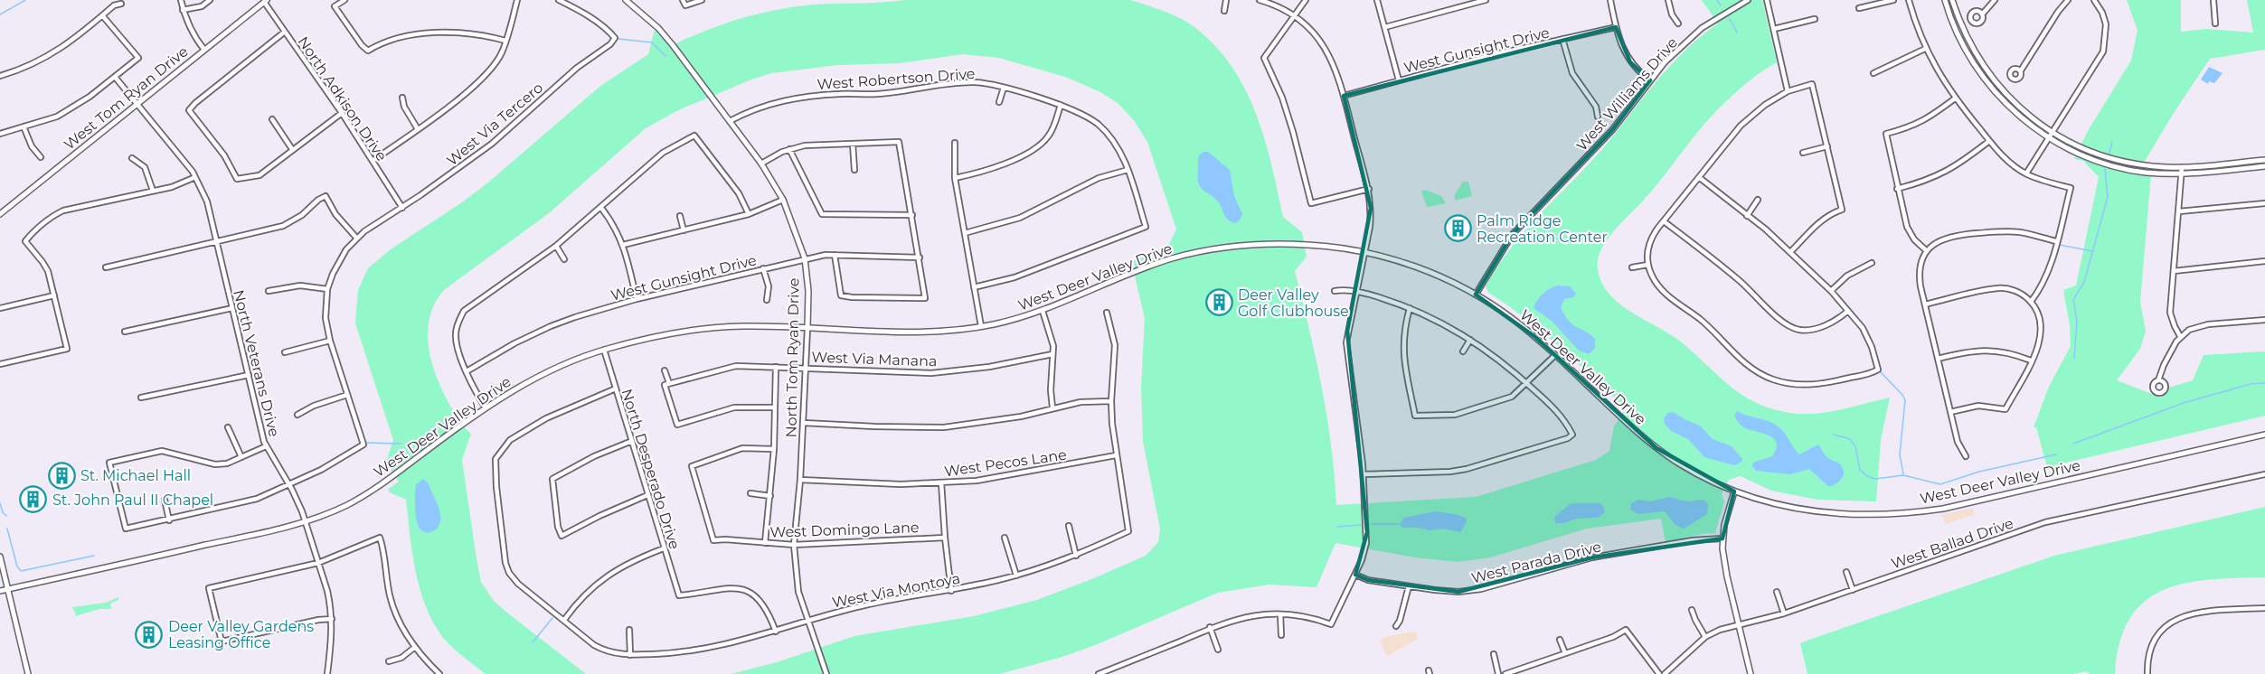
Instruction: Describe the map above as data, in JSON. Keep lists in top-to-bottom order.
{
  "streets": {
    "street": [
      "West Gunsight Drive",
      "West Robertson Drive",
      "West Williams Drive",
      "West Tom Ryan Drive",
      "North Adkison Drive",
      "West Via Tercero",
      "West Deer Valley Drive",
      "North Tom Ryan Drive",
      "West Via Manana",
      "North Veterans Drive",
      "West Pecos Lane",
      "North Desperado Drive",
      "West Domingo Lane",
      "West Ballad Drive",
      "West Parada Drive",
      "West Via Montoya"
    ]
  },
  "crossings": [
    ["West Gunsight Drive", "North Tom Ryan Drive"],
    ["West Robertson Drive", "North Tom Ryan Drive"],
    ["West Williams Drive", "West Deer Valley Drive"],
    ["West Tom Ryan Drive", "North Adkison Drive"],
    ["West Tom Ryan Drive", "North Veterans Drive"],
    ["North Adkison Drive", "West Via Tercero"],
    ["West Via Tercero", "North Veterans Drive"],
    ["West Deer Valley Drive", "North Tom Ryan Drive"],
    ["West Deer Valley Drive", "North Veterans Drive"],
    ["West Deer Valley Drive", "North Desperado Drive"],
    ["North Tom Ryan Drive", "West Via Manana"],
    ["North Tom Ryan Drive", "West Pecos Lane"],
    ["North Tom Ryan Drive", "West Domingo Lane"],
    ["North Tom Ryan Drive", "West Via Montoya"],
    ["West Pecos Lane", "West Via Montoya"],
    ["North Desperado Drive", "West Via Montoya"]
  ],
  "places": {
    "building": [
      "Palm Ridge Recreation Center",
      "Deer Valley Golf Clubhouse",
      "St. Michael Hall",
      "St. John Paul II Chapel",
      "Deer Valley Gardens Leasing Office"
    ]
  }
}
